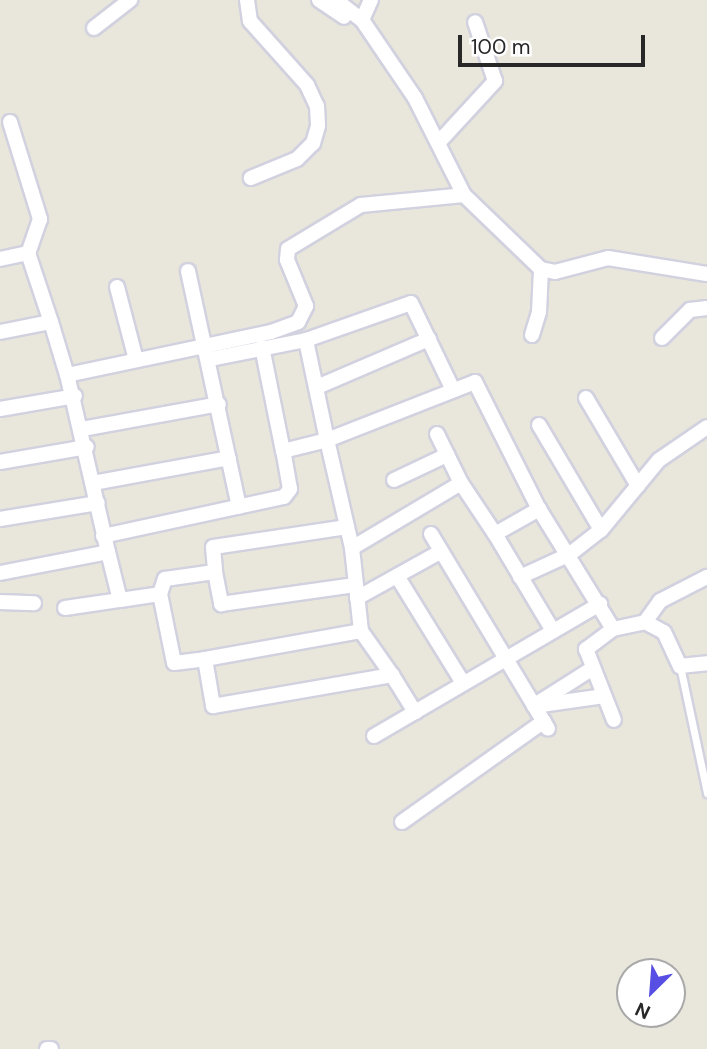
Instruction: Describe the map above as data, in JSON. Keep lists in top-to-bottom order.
{
  "scale_bar": "100 m",
  "north": "bottom left"
}
